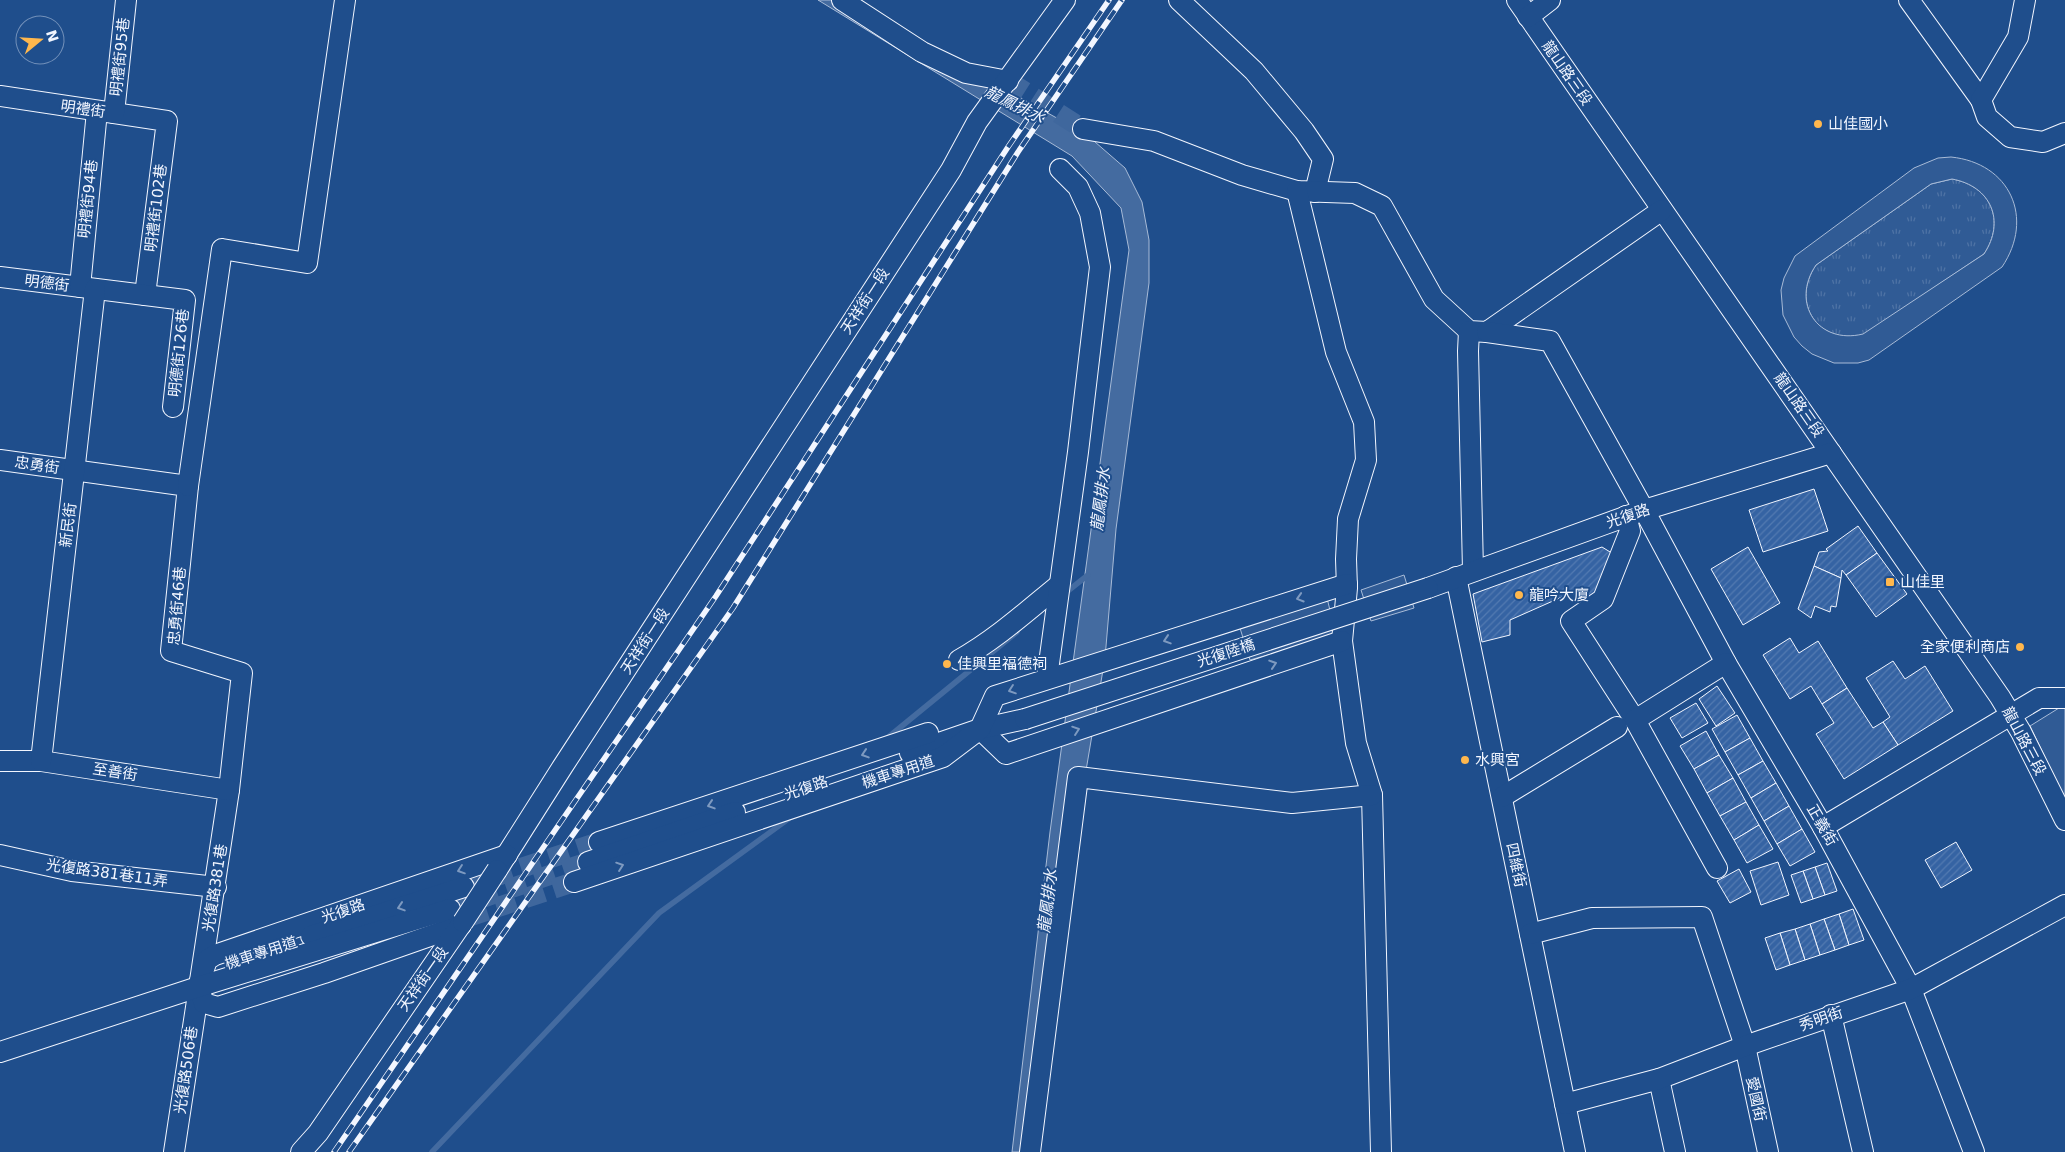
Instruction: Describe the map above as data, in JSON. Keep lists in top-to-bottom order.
{
  "streets": {
    "street": [
      "明禮街95巷",
      "龍山路三段",
      "明禮街",
      "明禮街94巷",
      "明禮街102巷",
      "明德街",
      "天祥街一段",
      "明德街126巷",
      "忠勇街",
      "光復路",
      "新民街",
      "忠勇街46巷",
      "光復陸橋",
      "至善街",
      "機車專用道",
      "正義街",
      "四維街",
      "光復路381巷11弄",
      "光復路381巷",
      "秀明街",
      "光復路506巷",
      "愛國街"
    ]
  },
  "crossings": [
    ["明禮街95巷", "明禮街"],
    ["明禮街95巷", "明禮街94巷"],
    ["龍山路三段", "光復路"],
    ["明禮街", "明禮街94巷"],
    ["明禮街", "明禮街102巷"],
    ["明禮街94巷", "明德街"],
    ["明禮街94巷", "明德街126巷"],
    ["明禮街94巷", "新民街"],
    ["明禮街102巷", "明德街126巷"],
    ["明德街", "明德街126巷"],
    ["明德街", "新民街"],
    ["天祥街一段", "光復路"],
    ["明德街126巷", "新民街"],
    ["忠勇街", "新民街"],
    ["光復路", "光復陸橋"],
    ["光復路", "機車專用道"],
    ["光復路", "正義街"],
    ["光復路", "四維街"],
    ["光復路", "光復路381巷"],
    ["光復路", "光復路506巷"],
    ["新民街", "至善街"],
    ["忠勇街46巷", "至善街"],
    ["忠勇街46巷", "光復路381巷"],
    ["至善街", "光復路381巷"],
    ["機車專用道", "光復路381巷"],
    ["機車專用道", "光復路506巷"],
    ["正義街", "四維街"],
    ["正義街", "秀明街"],
    ["四維街", "秀明街"],
    ["四維街", "愛國街"],
    ["光復路381巷11弄", "光復路381巷"],
    ["光復路381巷", "光復路506巷"],
    ["秀明街", "愛國街"]
  ],
  "water": ["龍鳳排水"],
  "places": {
    "other": [
      "山佳國小",
      "龍吟大廈",
      "全家便利商店",
      "佳興里福德祠",
      "水興宮"
    ],
    "transit": ["山佳里"]
  },
  "north": "right"
}
